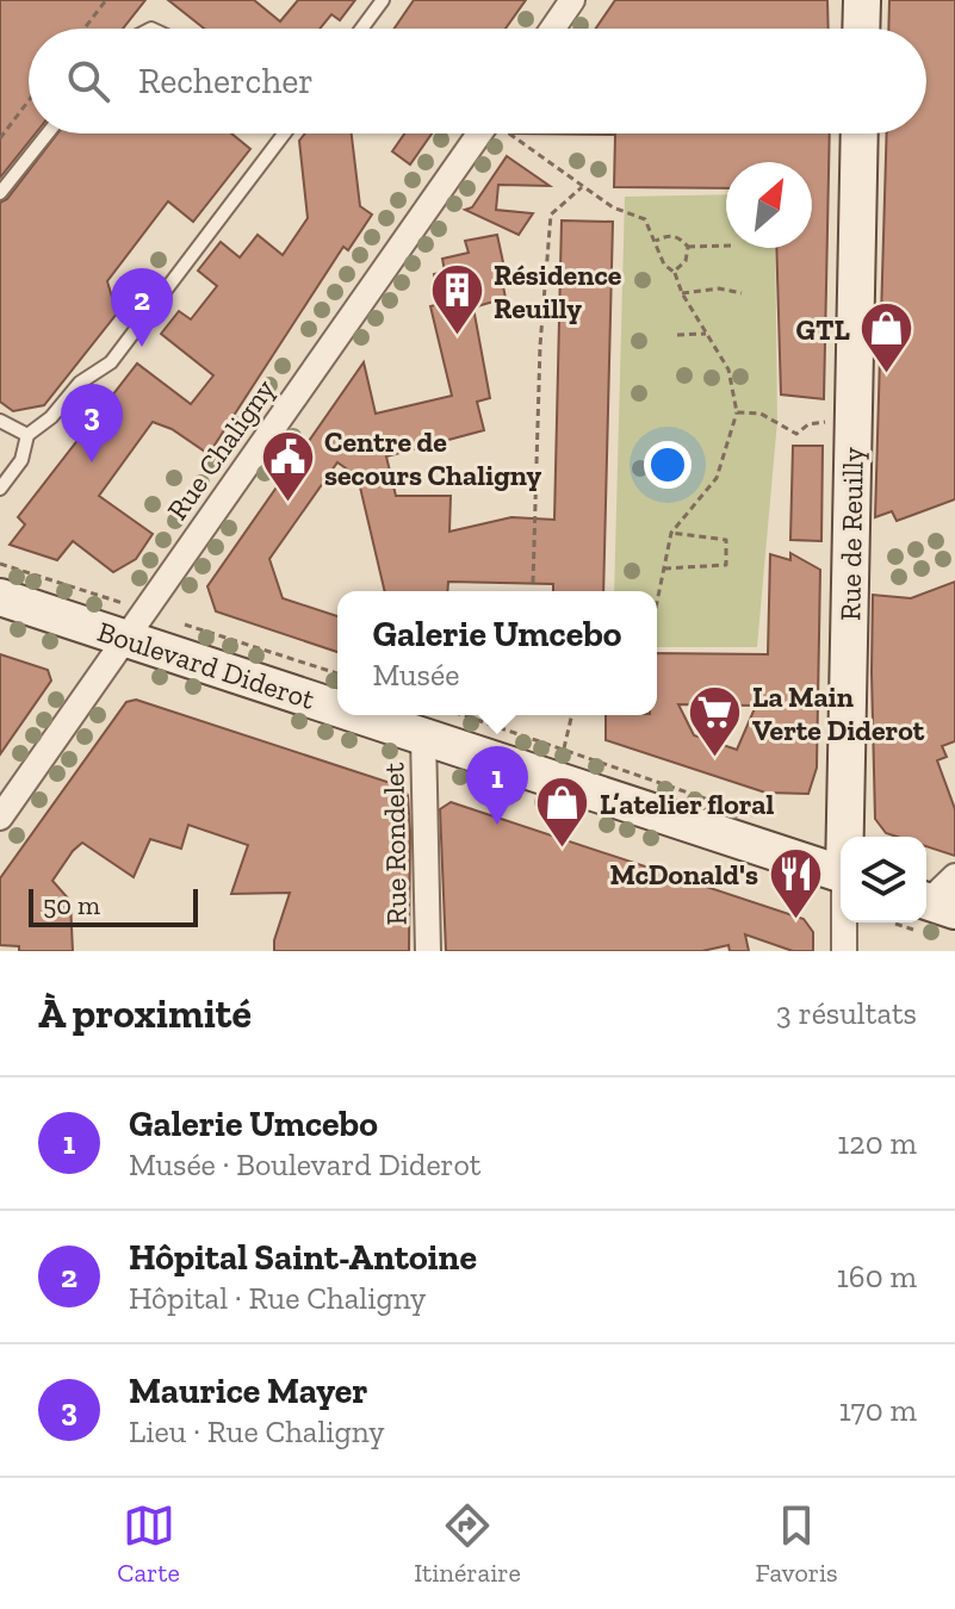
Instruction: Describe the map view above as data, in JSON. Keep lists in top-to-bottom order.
{
  "streets": {
    "main road": ["Rue de Reuilly", "Boulevard Diderot"],
    "street": ["Rue Chaligny", "Rue Rondelet"]
  },
  "crossings": [
    ["Rue Chaligny", "Boulevard Diderot"],
    ["Boulevard Diderot", "Rue Rondelet"]
  ],
  "places": {
    "building": ["Résidence Reuilly"],
    "shop": ["GTL", "L’atelier floral"],
    "public building": ["Centre de secours Chaligny"],
    "supermarket": ["La Main Verte Diderot"],
    "restaurant": ["McDonald's"]
  },
  "scale_bar": "50 m",
  "north": "top right",
  "page": {
    "search": "Rechercher",
    "pins": ["2", "3", "1"],
    "popup": ["Galerie Umcebo", "Musée"],
    "scale": "50 m",
    "heading": ["À proximité", "3 résultats"],
    "list": [
      {
        "mark": "1",
        "name": "Galerie Umcebo",
        "note": "Musée · Boulevard Diderot",
        "value": "120 m"
      },
      {
        "mark": "2",
        "name": "Hôpital Saint-Antoine",
        "note": "Hôpital · Rue Chaligny",
        "value": "160 m"
      },
      {
        "mark": "3",
        "name": "Maurice Mayer",
        "note": "Lieu · Rue Chaligny",
        "value": "170 m"
      }
    ],
    "nav": ["Carte", "Itinéraire", "Favoris"]
  }
}
